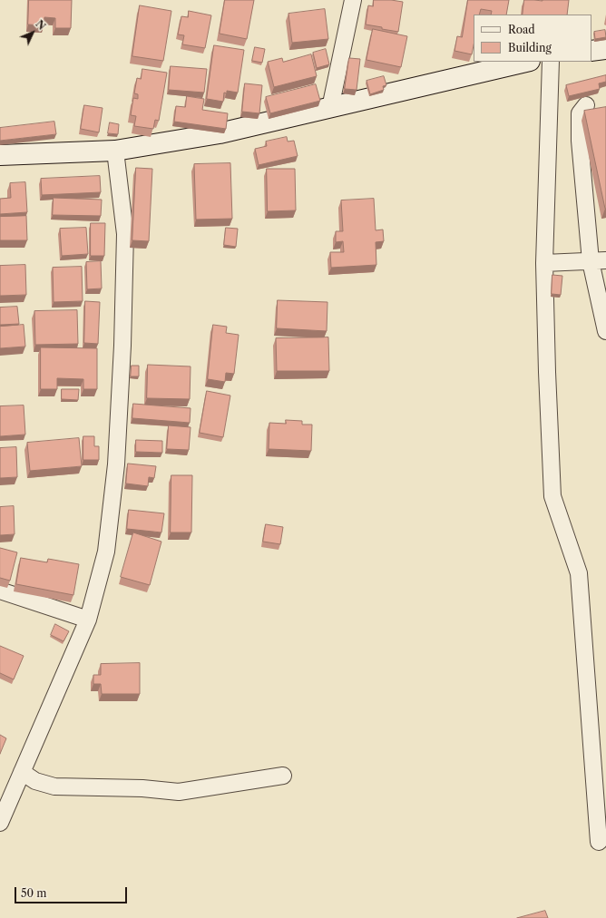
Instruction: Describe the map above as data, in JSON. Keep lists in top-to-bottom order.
{
  "legend": ["Road", "Building"],
  "scale_bar": "50 m",
  "north": "top right"
}
